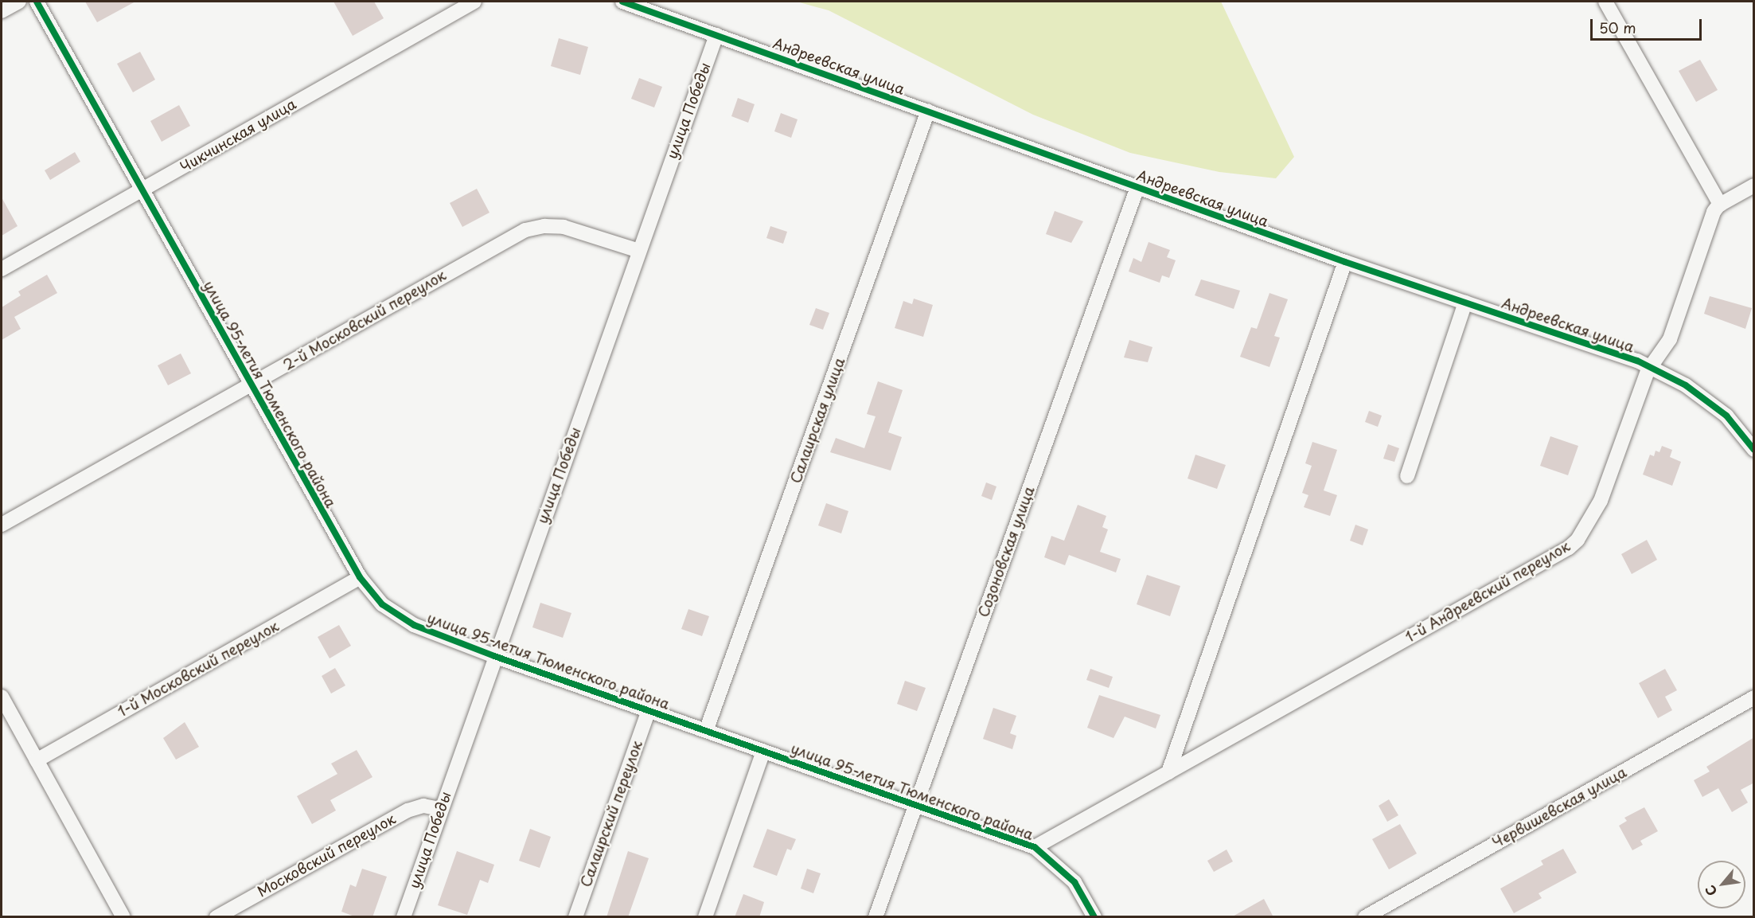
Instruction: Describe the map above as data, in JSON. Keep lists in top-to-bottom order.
{
  "streets": {
    "street": [
      "Андреевская улица",
      "улица Победы",
      "Чикчинская улица",
      "2-й Московский переулок",
      "улица 95-летия Тюменского района",
      "Салаирская улица",
      "Созоновская улица",
      "1-й Андреевский переулок",
      "1-й Московский переулок",
      "Червишевская улица",
      "Салаирский переулок",
      "Московский переулок"
    ]
  },
  "crossings": [
    ["Андреевская улица", "улица Победы"],
    ["Андреевская улица", "Салаирская улица"],
    ["Андреевская улица", "Созоновская улица"],
    ["Андреевская улица", "1-й Андреевский переулок"],
    ["улица Победы", "2-й Московский переулок"],
    ["улица Победы", "улица 95-летия Тюменского района"],
    ["улица Победы", "Московский переулок"],
    ["Чикчинская улица", "улица 95-летия Тюменского района"],
    ["2-й Московский переулок", "улица 95-летия Тюменского района"],
    ["улица 95-летия Тюменского района", "Салаирская улица"],
    ["улица 95-летия Тюменского района", "Созоновская улица"],
    ["улица 95-летия Тюменского района", "1-й Андреевский переулок"],
    ["улица 95-летия Тюменского района", "1-й Московский переулок"],
    ["улица 95-летия Тюменского района", "Салаирский переулок"]
  ],
  "scale_bar": "50 m",
  "north": "bottom left"
}
